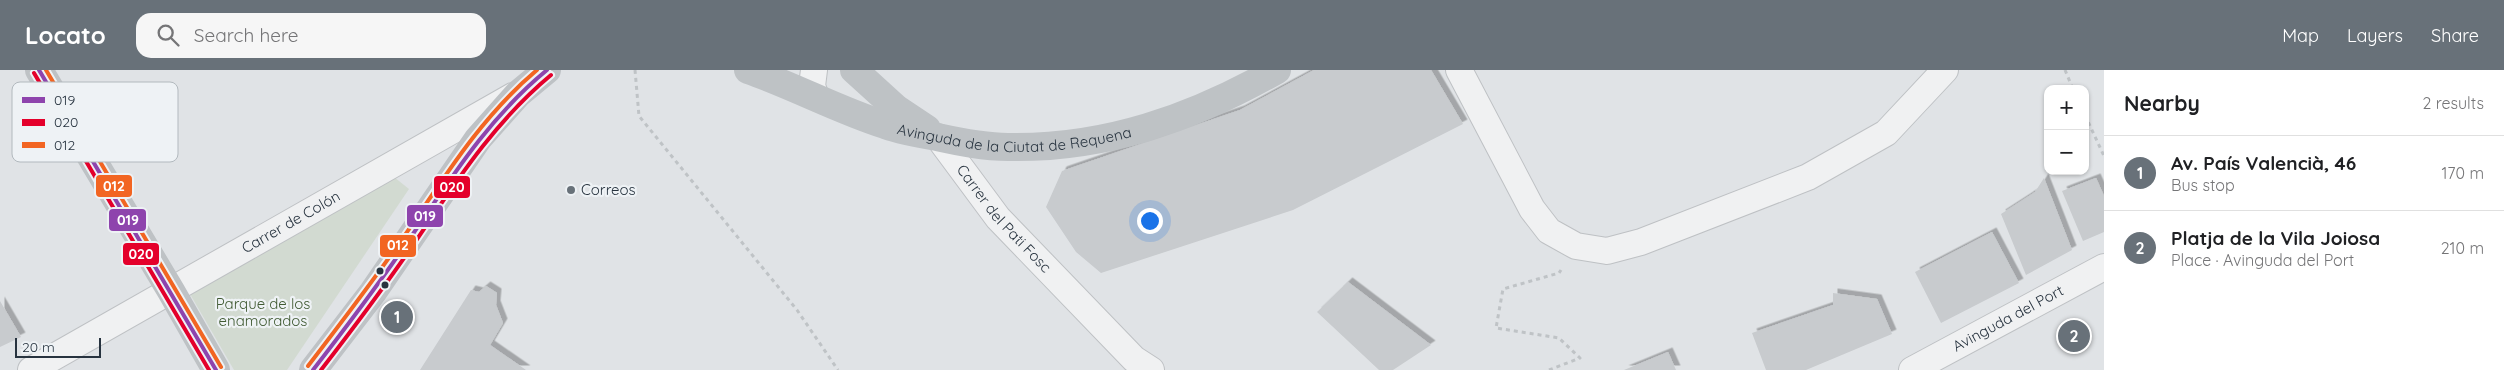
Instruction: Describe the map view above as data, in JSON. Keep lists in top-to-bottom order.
{
  "streets": {
    "street": [
      "Avinguda de la Ciutat de Requena",
      "Carrer del Pati Fosc",
      "Carrer de Colón",
      "Avinguda del Port"
    ]
  },
  "crossings": [
    ["Avinguda de la Ciutat de Requena", "Carrer del Pati Fosc"]
  ],
  "parks": ["Parque de los enamorados"],
  "places": ["Correos"],
  "lines": ["transit line 019", "transit line 012", "transit line 020"],
  "legend": ["019", "020", "012"],
  "scale_bar": "20 m",
  "page": {
    "header": "Locato",
    "search": "Search here",
    "nav": ["Map", "Layers", "Share"],
    "heading": ["Nearby", "2 results"],
    "map_buttons": ["+", "−"],
    "list": [
      {
        "mark": "1",
        "name": "Av. País Valencià, 46",
        "note": "Bus stop",
        "value": "170 m"
      },
      {
        "mark": "2",
        "name": "Platja de la Vila Joiosa",
        "note": "Place · Avinguda del Port",
        "value": "210 m"
      }
    ],
    "pins": ["1", "2"],
    "scale": "20 m"
  }
}
